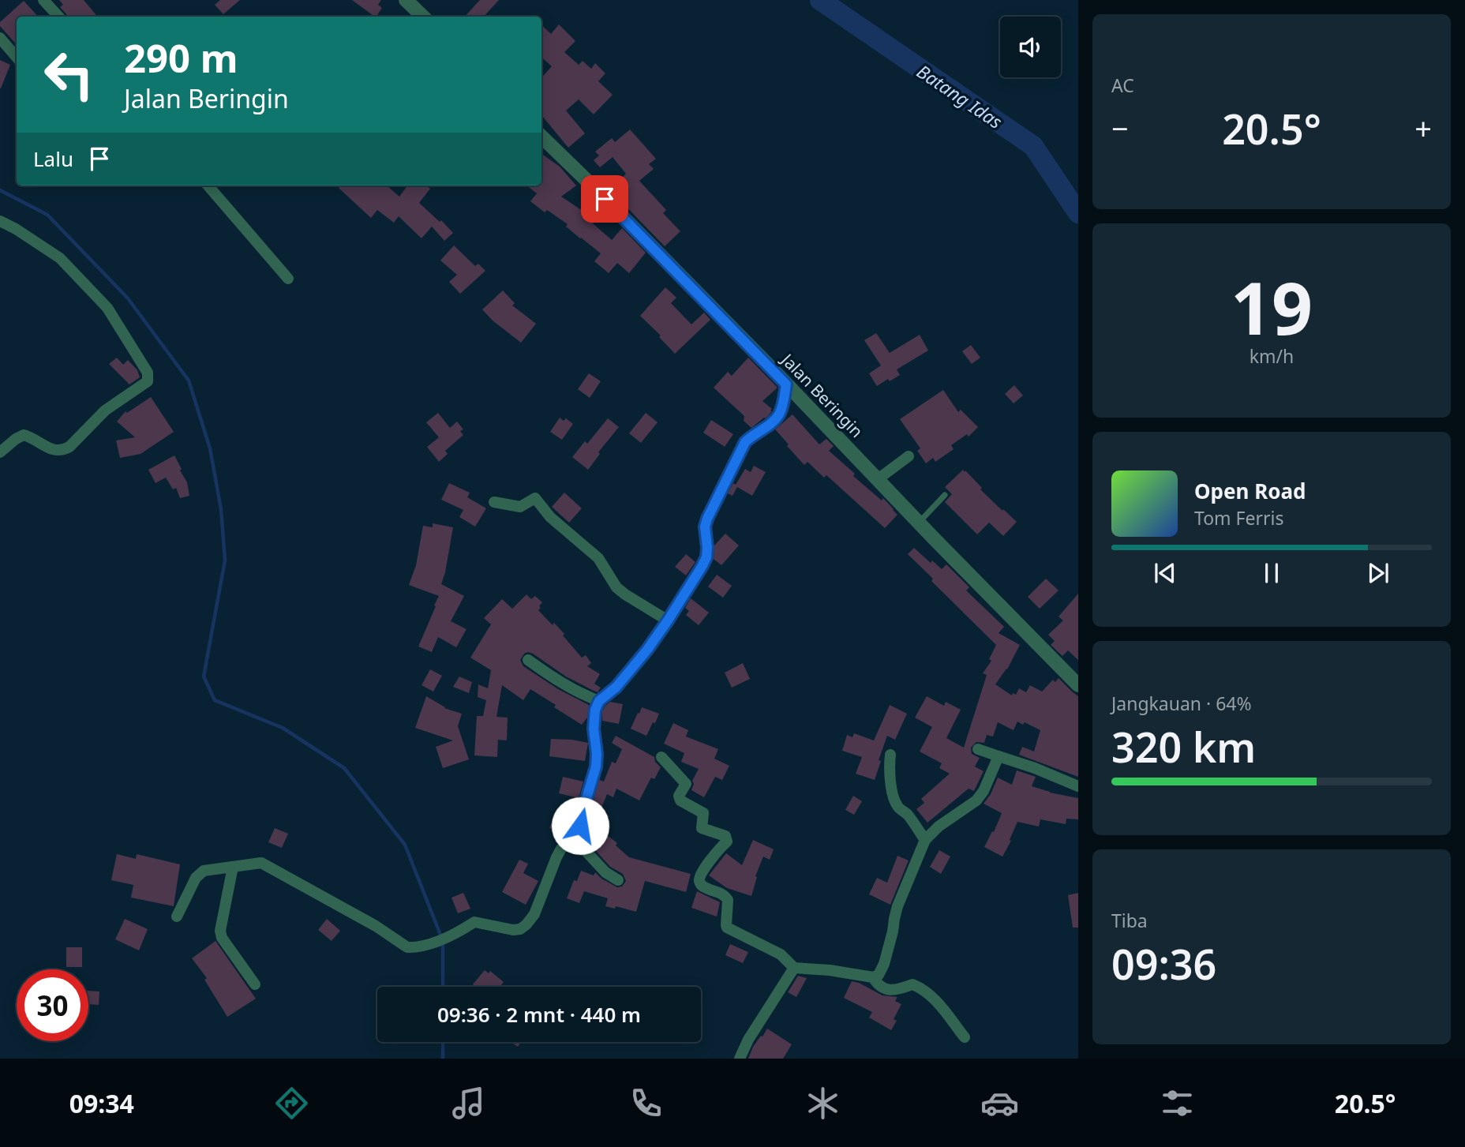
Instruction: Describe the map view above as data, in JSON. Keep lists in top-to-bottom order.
{
  "streets": {
    "street": ["Jalan Beringin"]
  },
  "water": ["Batang Idas"],
  "page": {
    "tile": [
      "AC",
      ["19", "km/h"],
      ["Jangkauan · 64%", "320 km"],
      ["Tiba", "09:36"]
    ],
    "turn": ["290 m", "Jalan Beringin"],
    "heat": ["−", "20.5°", "+"],
    "then": "Lalu",
    "song": ["Open Road", "Tom Ferris"],
    "limit": "30",
    "trip": "09:36 · 2 mnt · 440 m",
    "tabs": ["09:34", "20.5°"]
  }
}
